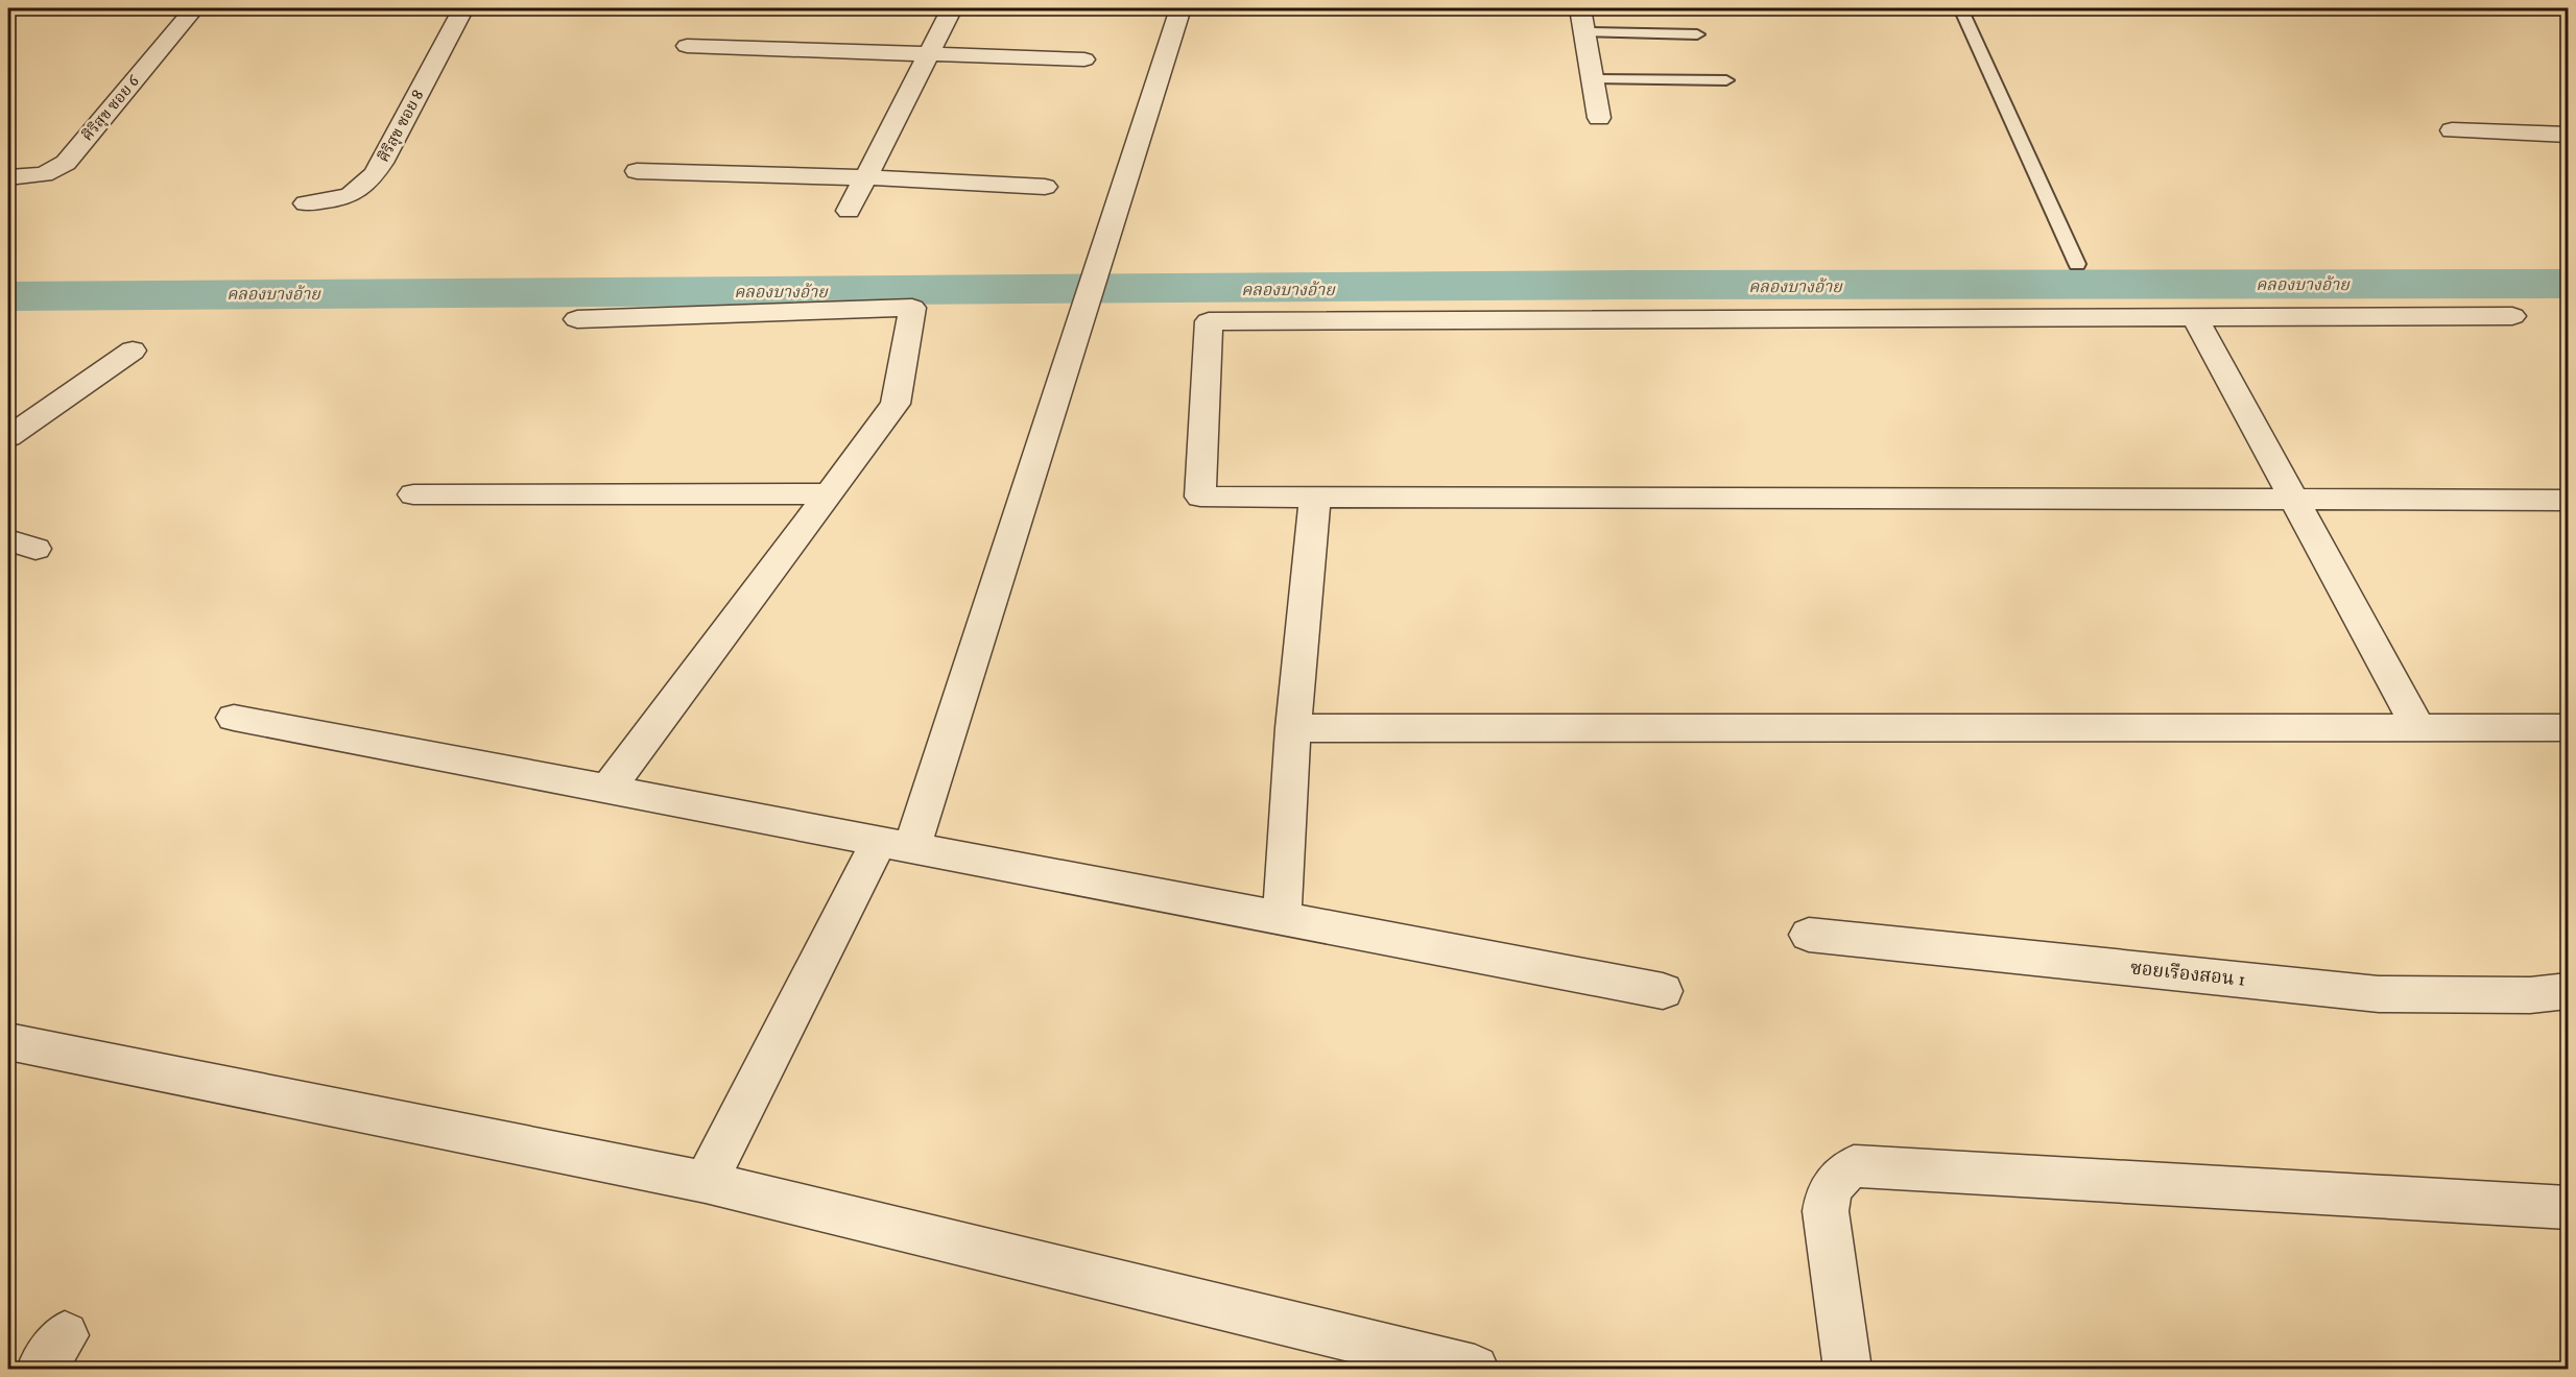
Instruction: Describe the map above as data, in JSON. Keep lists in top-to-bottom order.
{
  "streets": {
    "street": ["ศิริสุข ซอย 6", "ศิริสุข ซอย 8", "ซอยเรืองสอน 1"]
  },
  "water": ["คลองบางอ้าย"]
}
